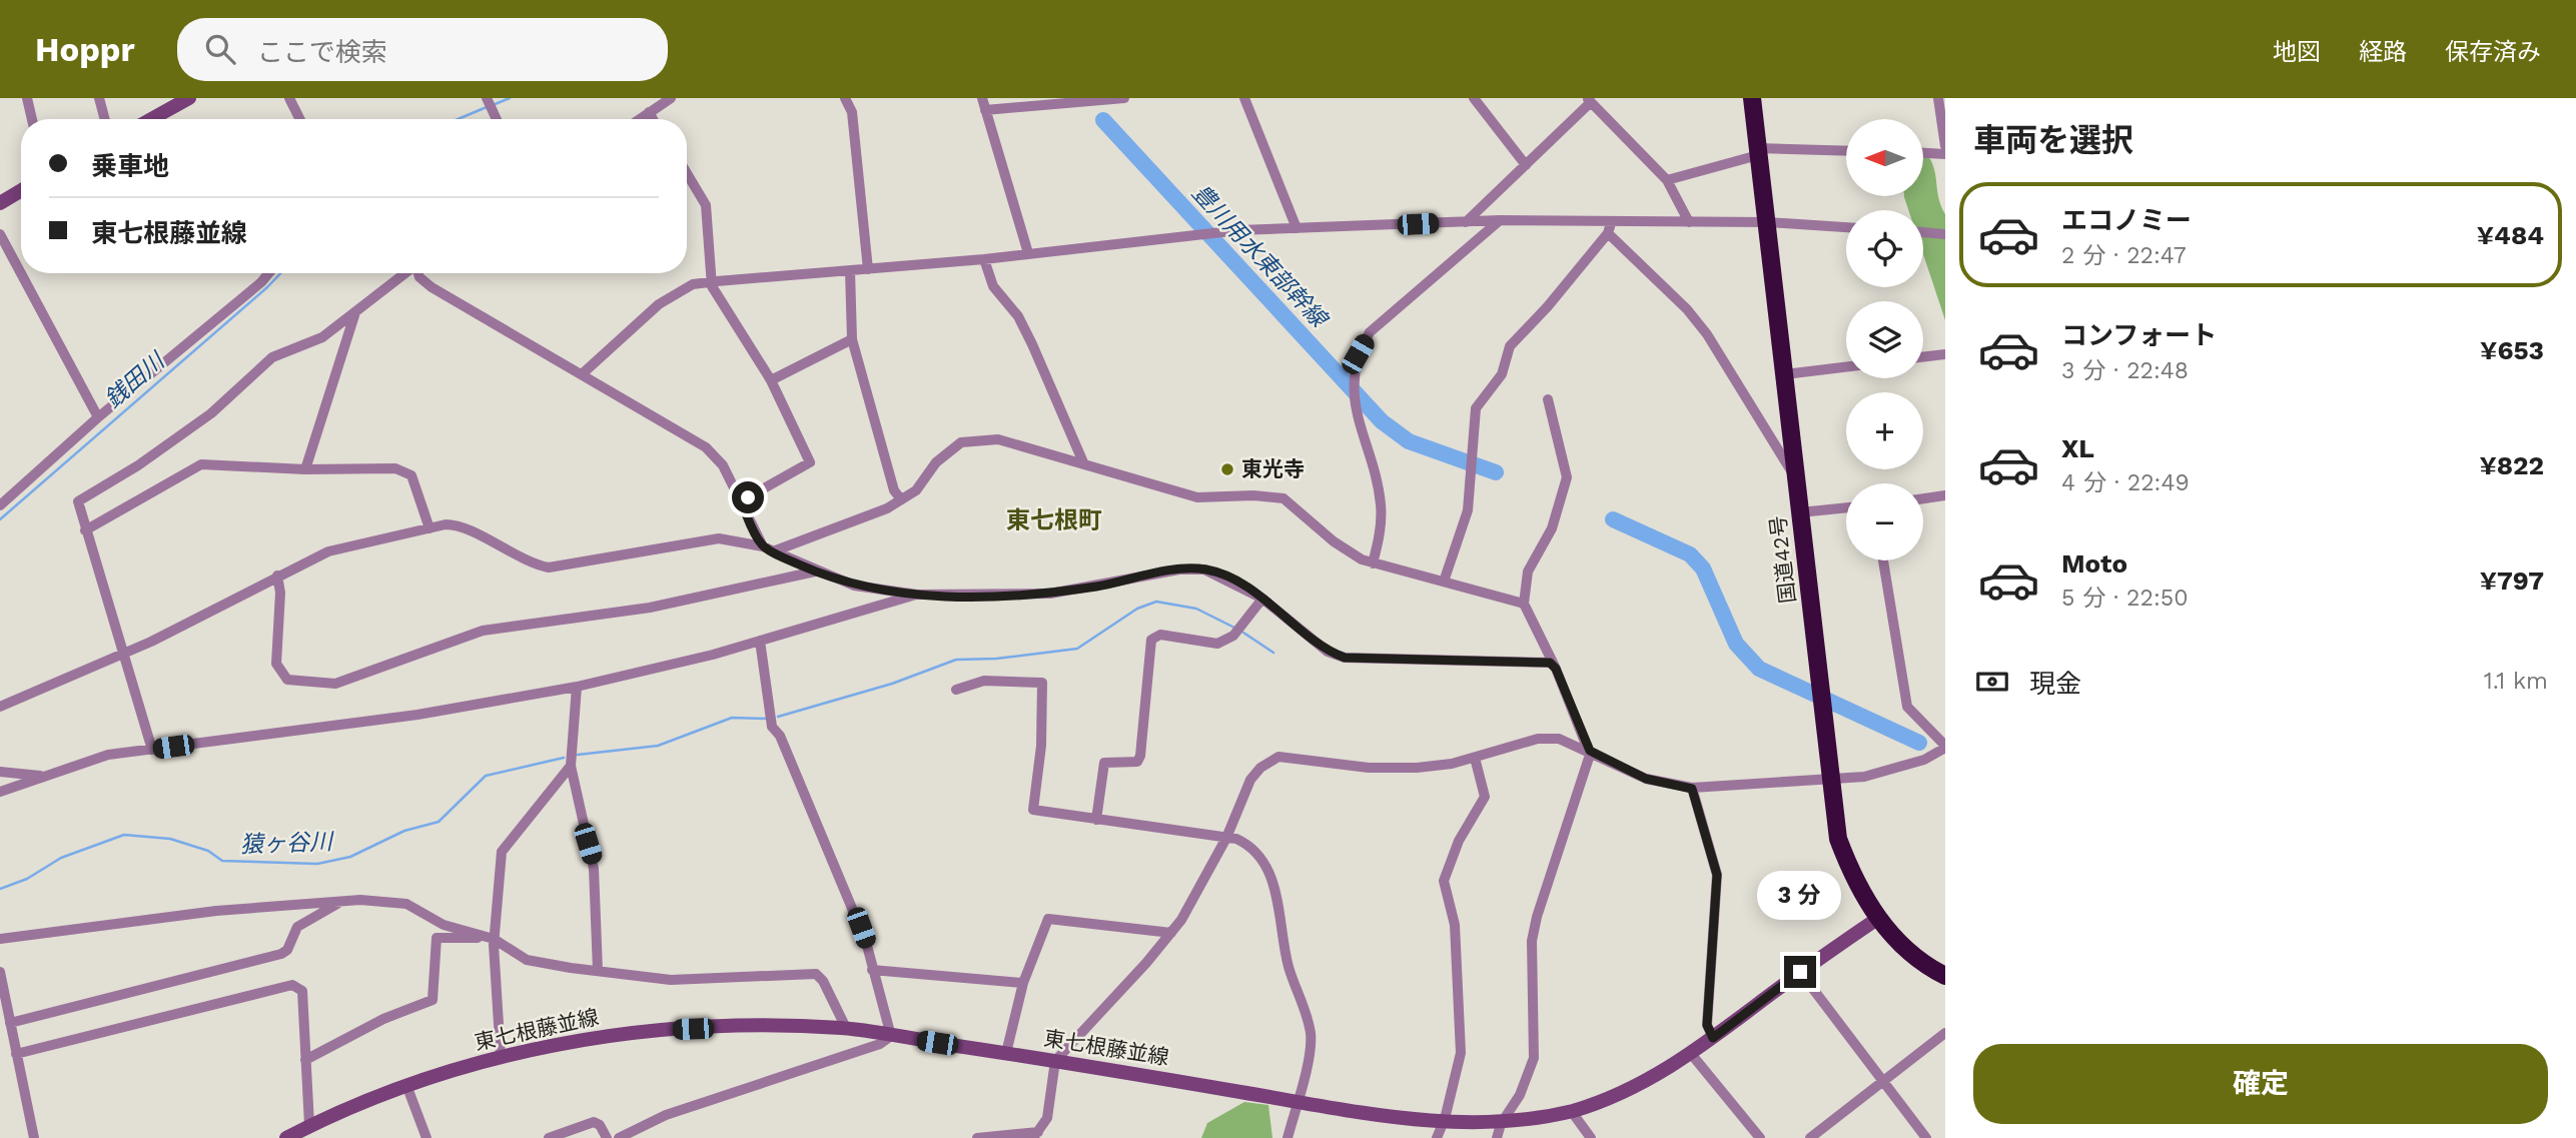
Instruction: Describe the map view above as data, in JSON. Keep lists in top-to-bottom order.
{
  "streets": {
    "highway": ["国道42号"],
    "main road": ["東七根藤並線"]
  },
  "crossings": [
    ["国道42号", "東七根藤並線"]
  ],
  "districts": ["東七根町"],
  "water": ["豊川用水東部幹線", "銭田川", "猿ヶ谷川"],
  "places": ["東光寺"],
  "north": "left",
  "page": {
    "header": "Hoppr",
    "search": "ここで検索",
    "nav": ["地図", "経路", "保存済み"],
    "heading": "車両を選択",
    "map_buttons": ["+", "−"],
    "banner": ["乗車地", "東七根藤並線"],
    "list": [
      {
        "name": "エコノミー",
        "note": "2 分 · 22:47",
        "value": "¥484"
      },
      {
        "name": "コンフォート",
        "note": "3 分 · 22:48",
        "value": "¥653"
      },
      {
        "name": "XL",
        "note": "4 分 · 22:49",
        "value": "¥822"
      },
      {
        "name": "Moto",
        "note": "5 分 · 22:50",
        "value": "¥797"
      }
    ],
    "pay": ["現金", "1.1 km"],
    "bubble": "3 分",
    "buttons": "確定"
  }
}
